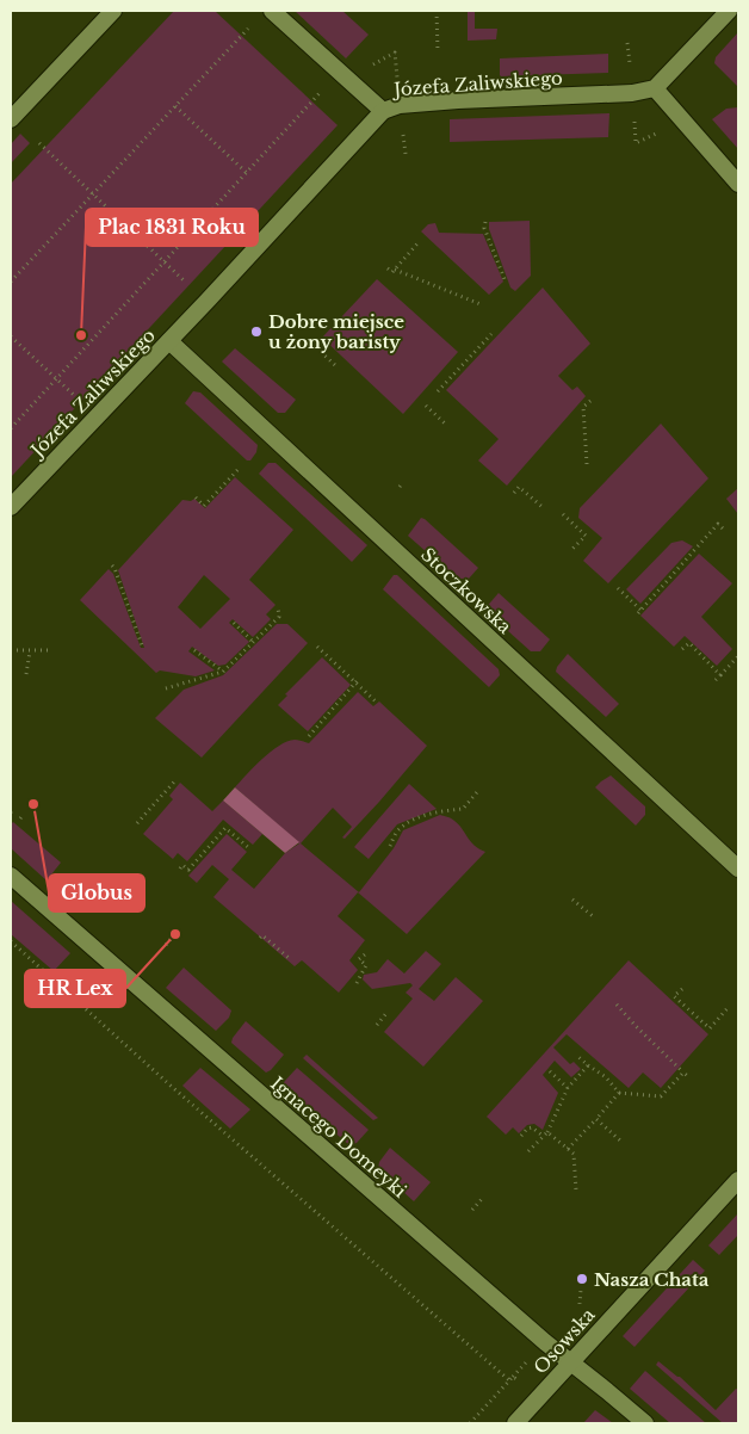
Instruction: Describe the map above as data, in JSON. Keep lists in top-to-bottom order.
{
  "streets": {
    "street": [
      "Józefa Zaliwskiego",
      "Stoczkowska",
      "Ignacego Domeyki",
      "Osowska"
    ]
  },
  "crossings": [
    ["Józefa Zaliwskiego", "Stoczkowska"],
    ["Ignacego Domeyki", "Osowska"]
  ],
  "places": [
    "Dobre miejsce u żony baristy",
    "Plac 1831 Roku",
    "Globus",
    "HR Lex",
    "Nasza Chata"
  ]
}
